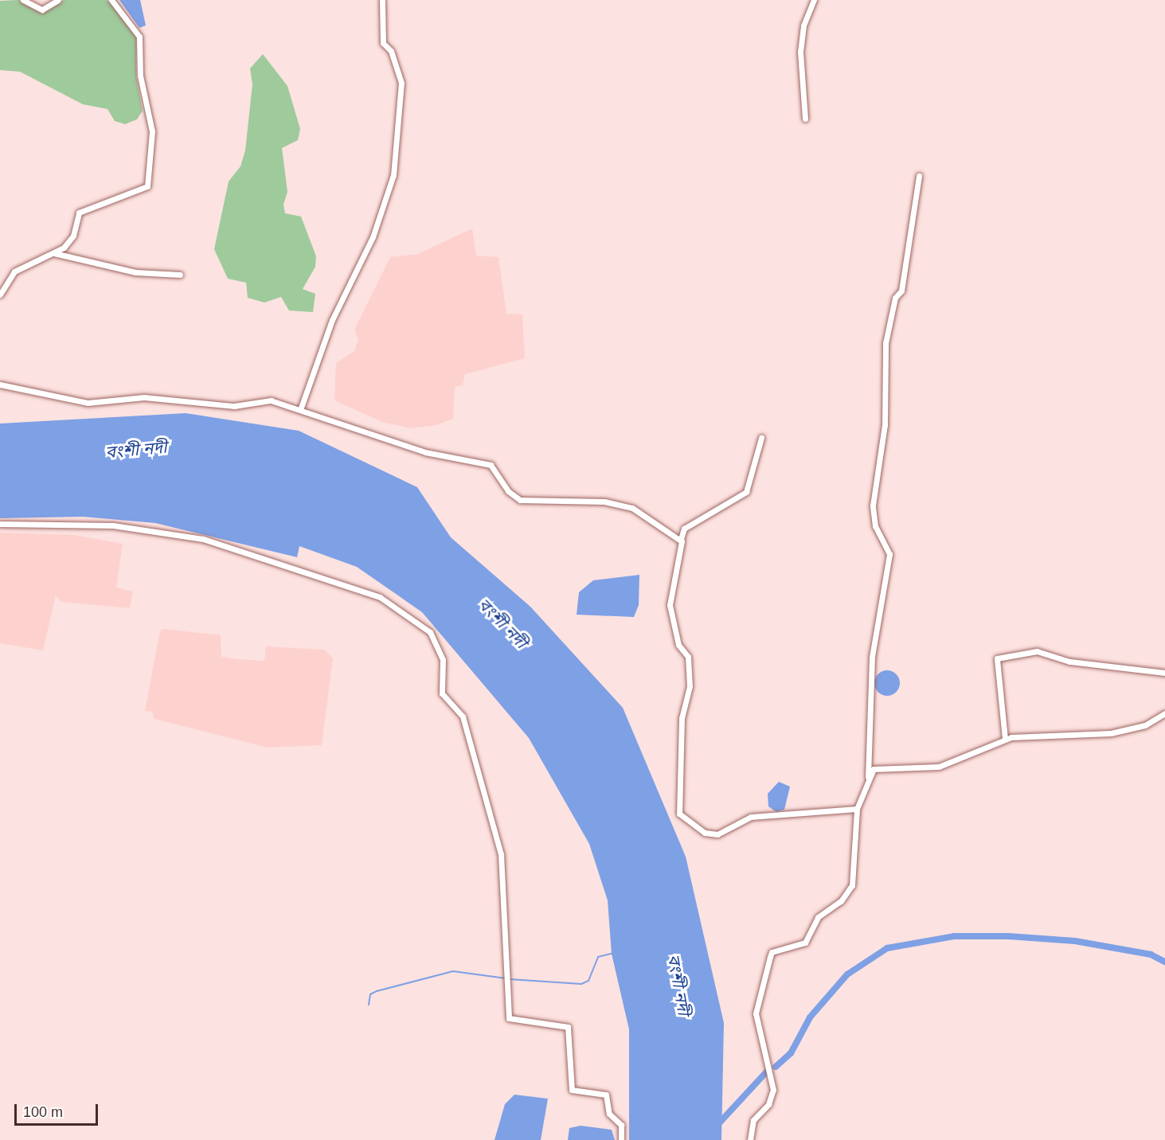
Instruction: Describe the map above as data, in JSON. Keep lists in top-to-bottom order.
{
  "water": ["বংশী নদী"],
  "scale_bar": "100 m"
}
